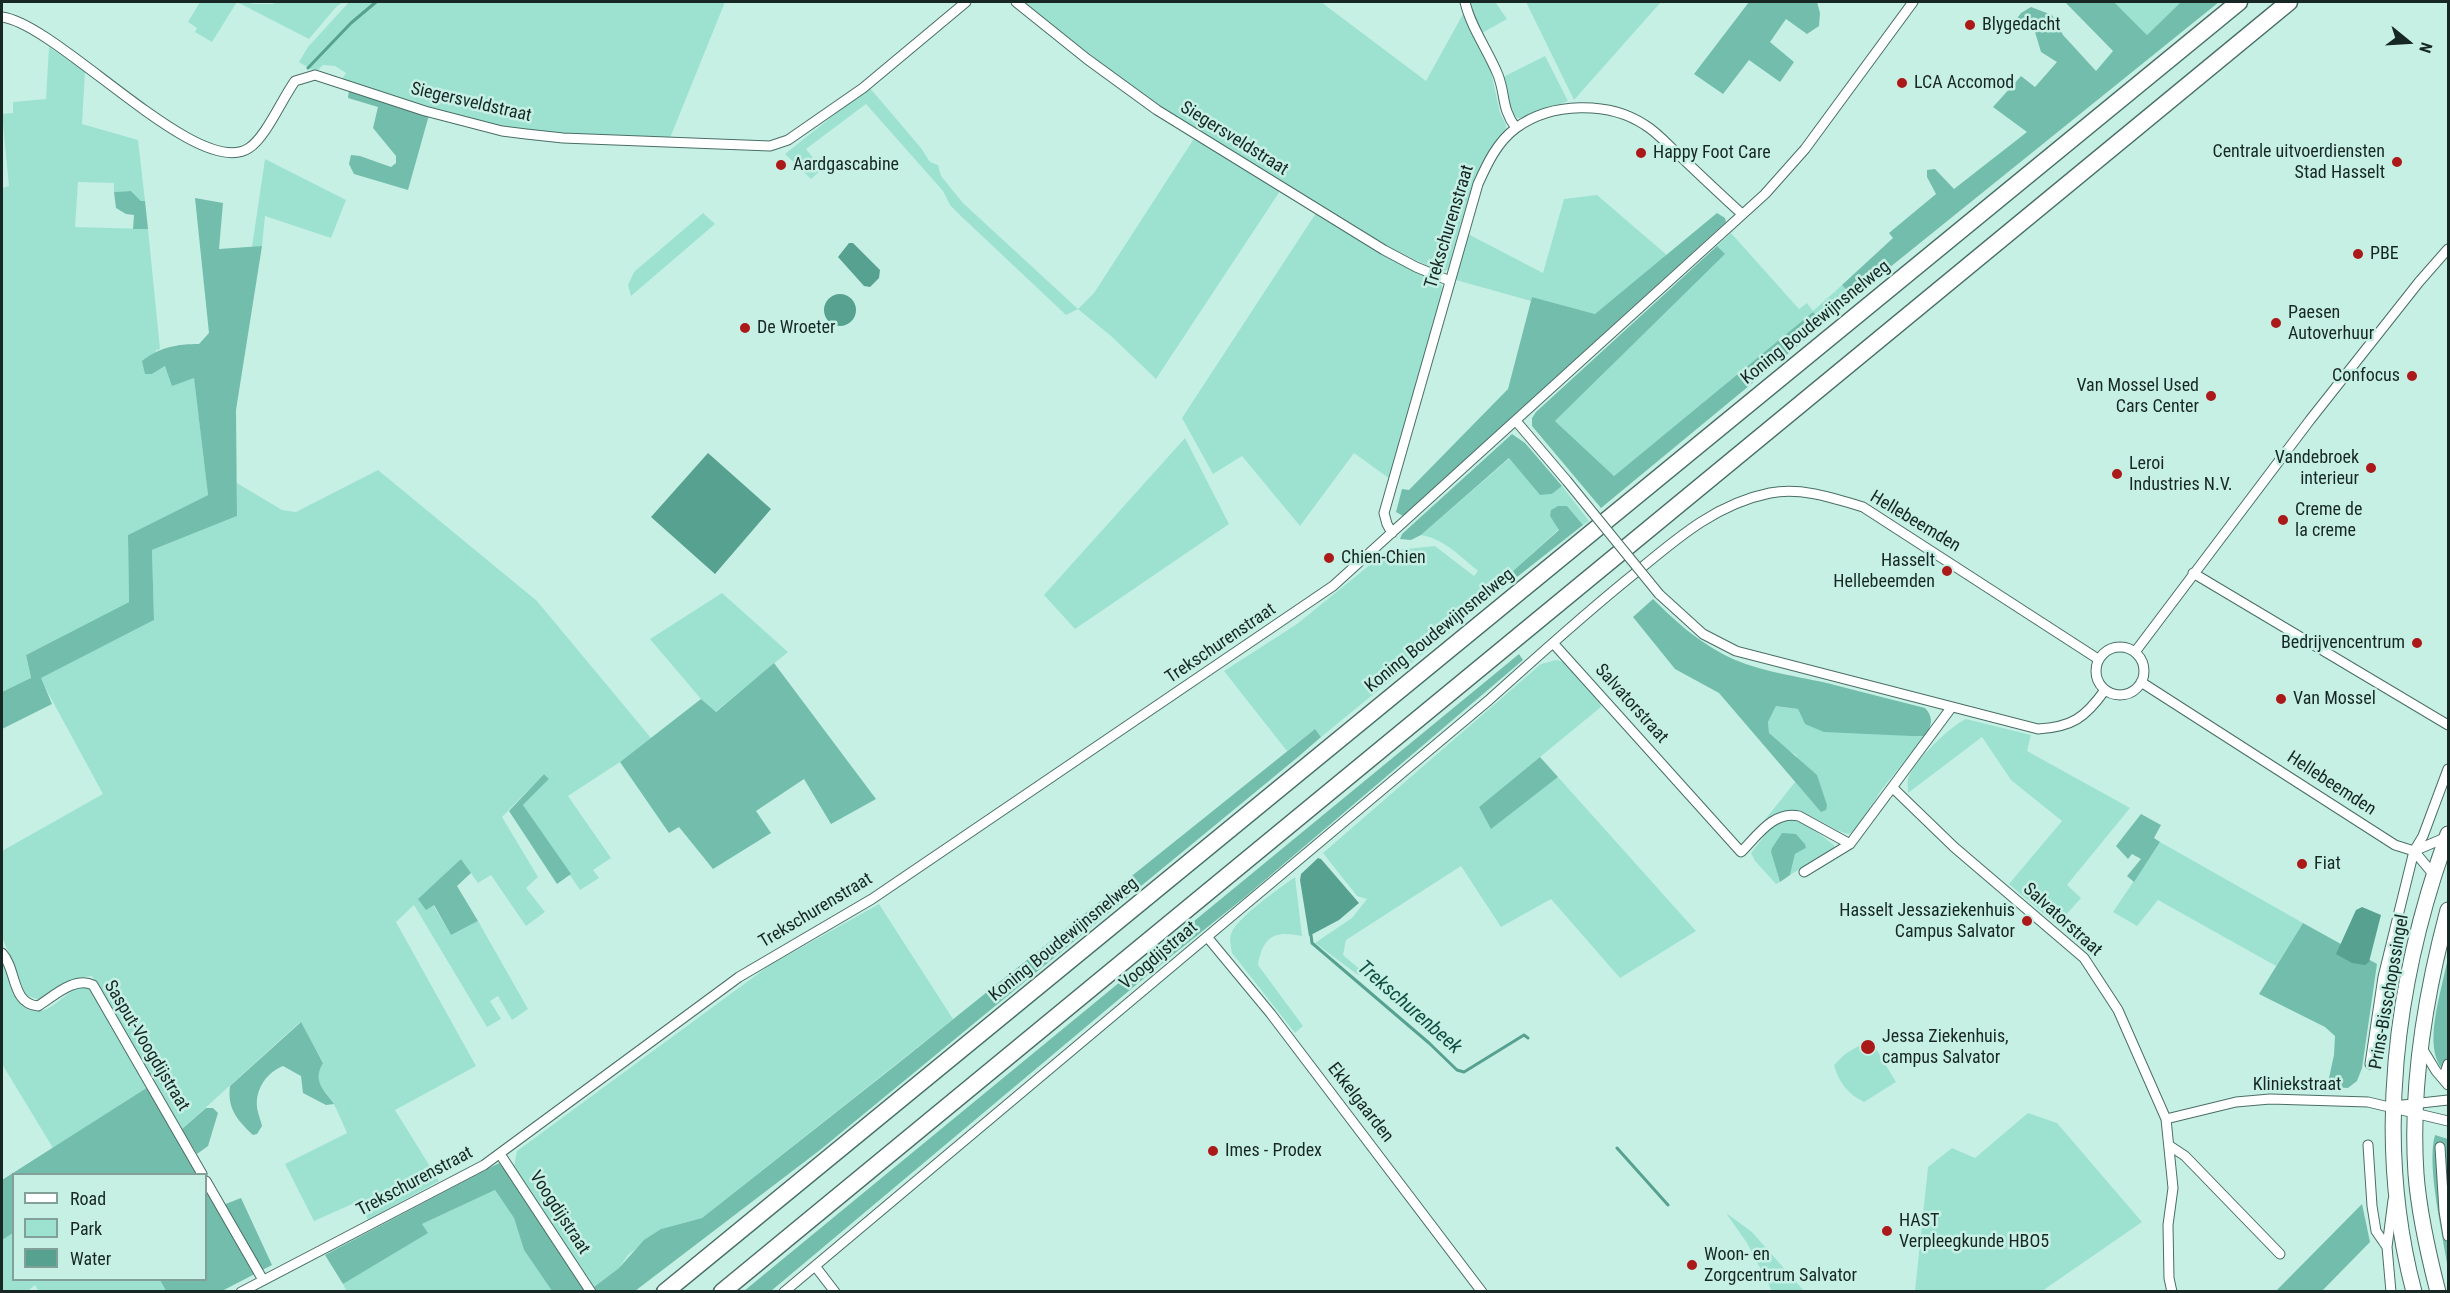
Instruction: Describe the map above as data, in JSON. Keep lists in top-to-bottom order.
{
  "streets": {
    "highway": ["Koning Boudewijnsnelweg", "Prins-Bisschopssingel"],
    "street": [
      "Siegersveldstraat",
      "Trekschurenstraat",
      "Hellebeemden",
      "Salvatorstraat",
      "Voogdijstraat",
      "Sasput-Voogdijstraat",
      "Kliniekstraat",
      "Ekkelgaarden"
    ]
  },
  "crossings": [
    ["Siegersveldstraat", "Trekschurenstraat"],
    ["Trekschurenstraat", "Voogdijstraat"],
    ["Hellebeemden", "Salvatorstraat"],
    ["Hellebeemden", "Voogdijstraat"],
    ["Hellebeemden", "Prins-Bisschopssingel"],
    ["Salvatorstraat", "Voogdijstraat"],
    ["Salvatorstraat", "Kliniekstraat"],
    ["Voogdijstraat", "Ekkelgaarden"],
    ["Prins-Bisschopssingel", "Kliniekstraat"]
  ],
  "water": ["Trekschurenbeek"],
  "places": [
    "Blygedacht",
    "LCA Accomod",
    "Happy Foot Care",
    "Centrale uitvoerdiensten Stad Hasselt",
    "Aardgascabine",
    "PBE",
    "Paesen Autoverhuur",
    "De Wroeter",
    "Confocus",
    "Van Mossel Used Cars Center",
    "Vandebroek interieur",
    "Leroi Industries N.V.",
    "Creme de la creme",
    "Chien-Chien",
    "Hasselt Hellebeemden",
    "Bedrijvencentrum",
    "Van Mossel",
    "Fiat",
    "Hasselt Jessaziekenhuis Campus Salvator",
    "Jessa Ziekenhuis, campus Salvator",
    "Imes - Prodex",
    "HAST Verpleegkunde HBO5",
    "Woon- en Zorgcentrum Salvator"
  ],
  "legend": ["Road", "Park", "Water"],
  "north": "right"
}
